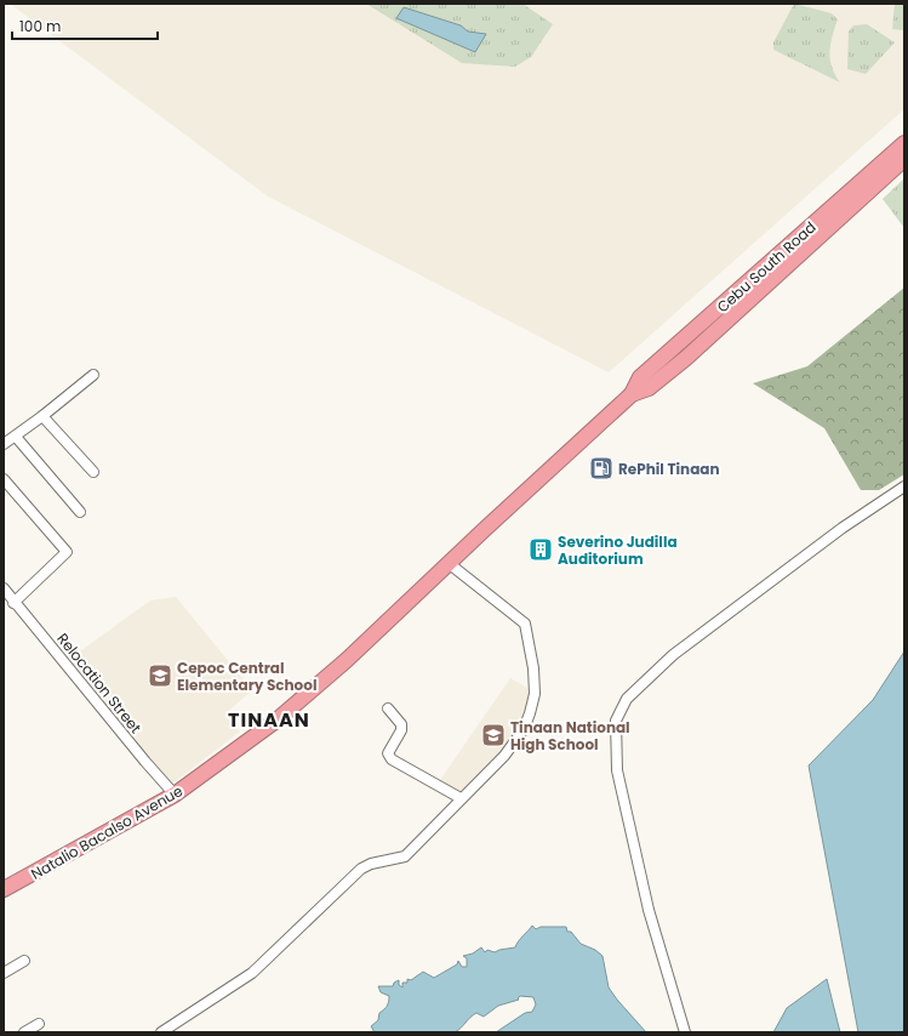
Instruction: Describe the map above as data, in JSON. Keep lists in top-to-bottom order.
{
  "streets": {
    "highway": ["Cebu South Road", "Natalio Bacalso Avenue"],
    "street": ["Relocation Street"]
  },
  "crossings": [
    ["Cebu South Road", "Natalio Bacalso Avenue"],
    ["Relocation Street", "Natalio Bacalso Avenue"]
  ],
  "districts": ["TINAAN"],
  "places": {
    "fuel station": ["RePhil Tinaan"],
    "building": ["Severino Judilla Auditorium"],
    "school or university": ["Cepoc Central Elementary School", "Tinaan National High School"]
  },
  "scale_bar": "100 m"
}
